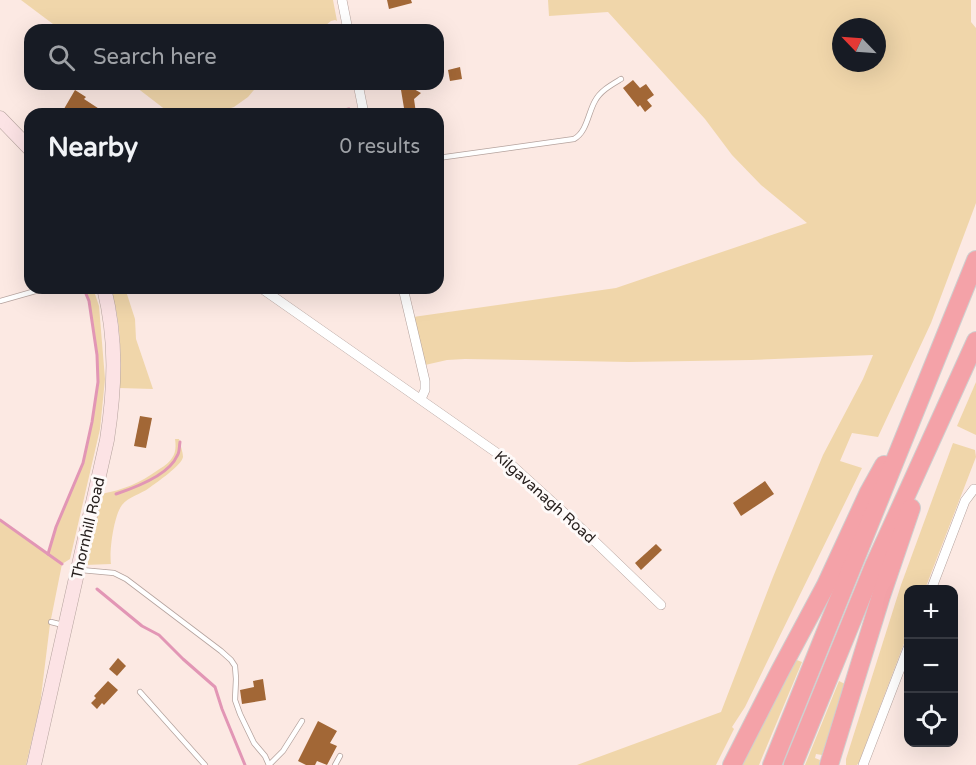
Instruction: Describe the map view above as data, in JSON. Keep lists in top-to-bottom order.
{
  "streets": {
    "street": ["Kilgavanagh Road", "Thornhill Road"]
  },
  "north": "top left",
  "page": {
    "search": "Search here",
    "heading": ["Nearby", "0 results"],
    "map_buttons": ["+", "−"]
  }
}
